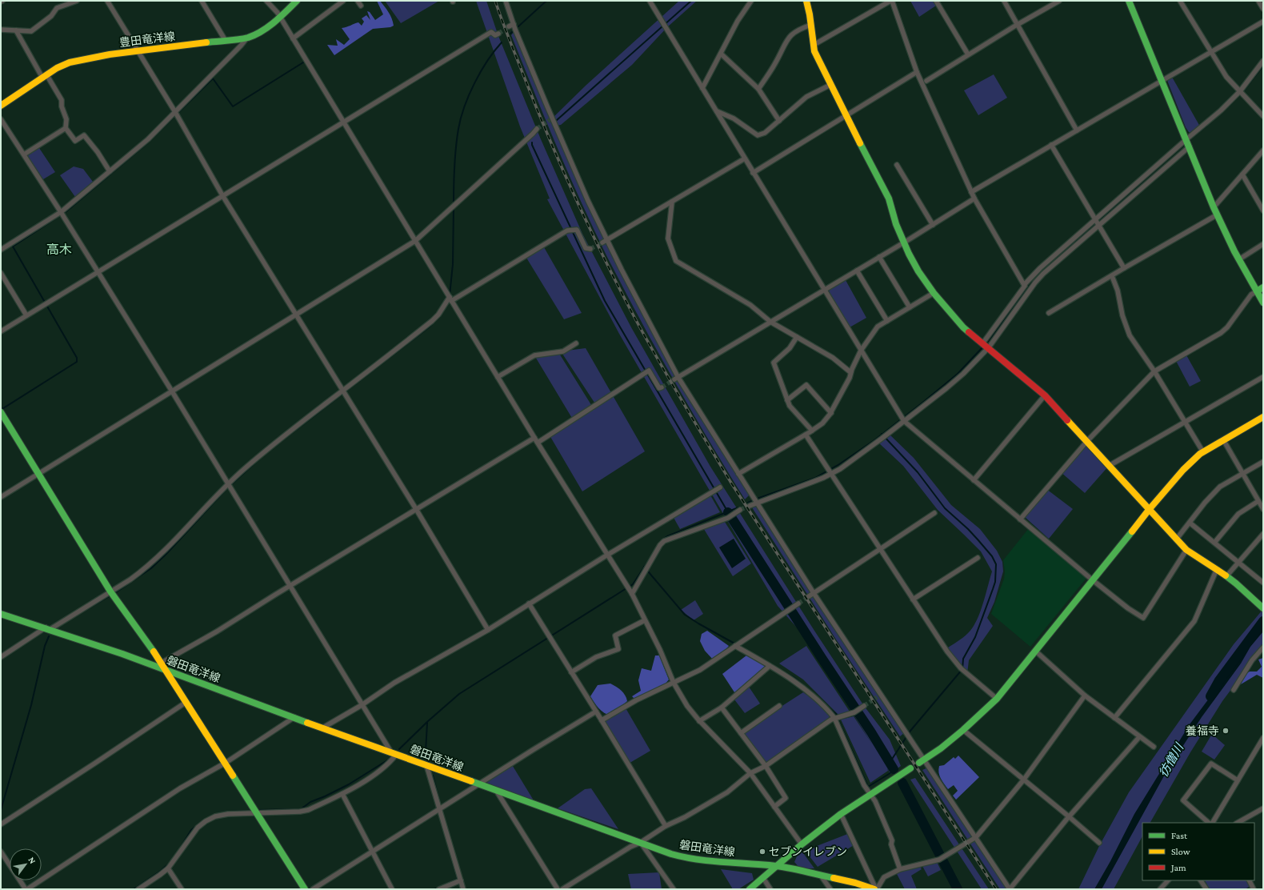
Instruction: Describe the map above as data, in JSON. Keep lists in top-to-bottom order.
{
  "streets": {
    "street": ["豊田竜洋線", "磐田竜洋線"]
  },
  "districts": ["高木"],
  "water": ["彷僧川"],
  "places": ["養福寺", "セブンイレブン"],
  "legend": ["Fast", "Slow", "Jam"],
  "north": "top right"
}
